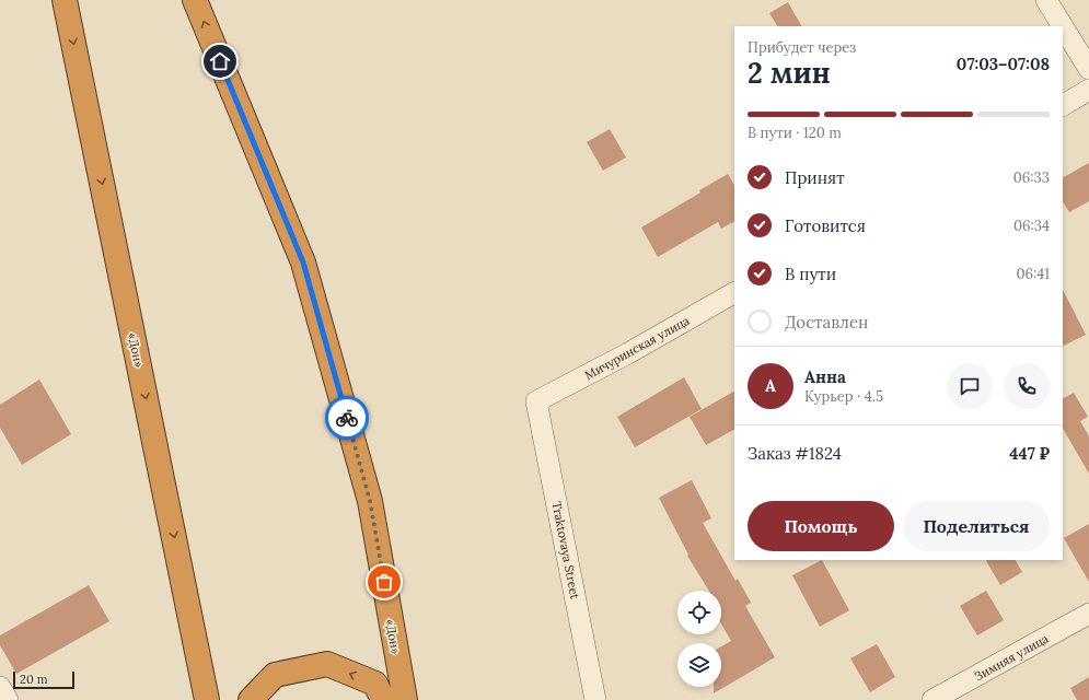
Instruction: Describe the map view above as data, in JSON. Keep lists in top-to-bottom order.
{
  "streets": {
    "highway": ["«Дон»"],
    "street": ["Мичуринская улица", "Traktovaya Street", "Зимняя улица"]
  },
  "crossings": [
    ["Мичуринская улица", "Traktovaya Street"]
  ],
  "scale_bar": "20 m",
  "page": {
    "heading": ["2 мин", "Прибудет через", "07:03–07:08"],
    "panel": [
      "Анна",
      "Курьер · 4.5",
      "Заказ #1824",
      "447 ₽"
    ],
    "bar": "В пути · 120 m",
    "list": [
      ["Принят", "06:33"],
      ["Готовится", "06:34"],
      ["В пути", "06:41"],
      "Доставлен"
    ],
    "round": "А",
    "buttons": ["Помощь", "Поделиться"],
    "scale": "20 m"
  }
}
